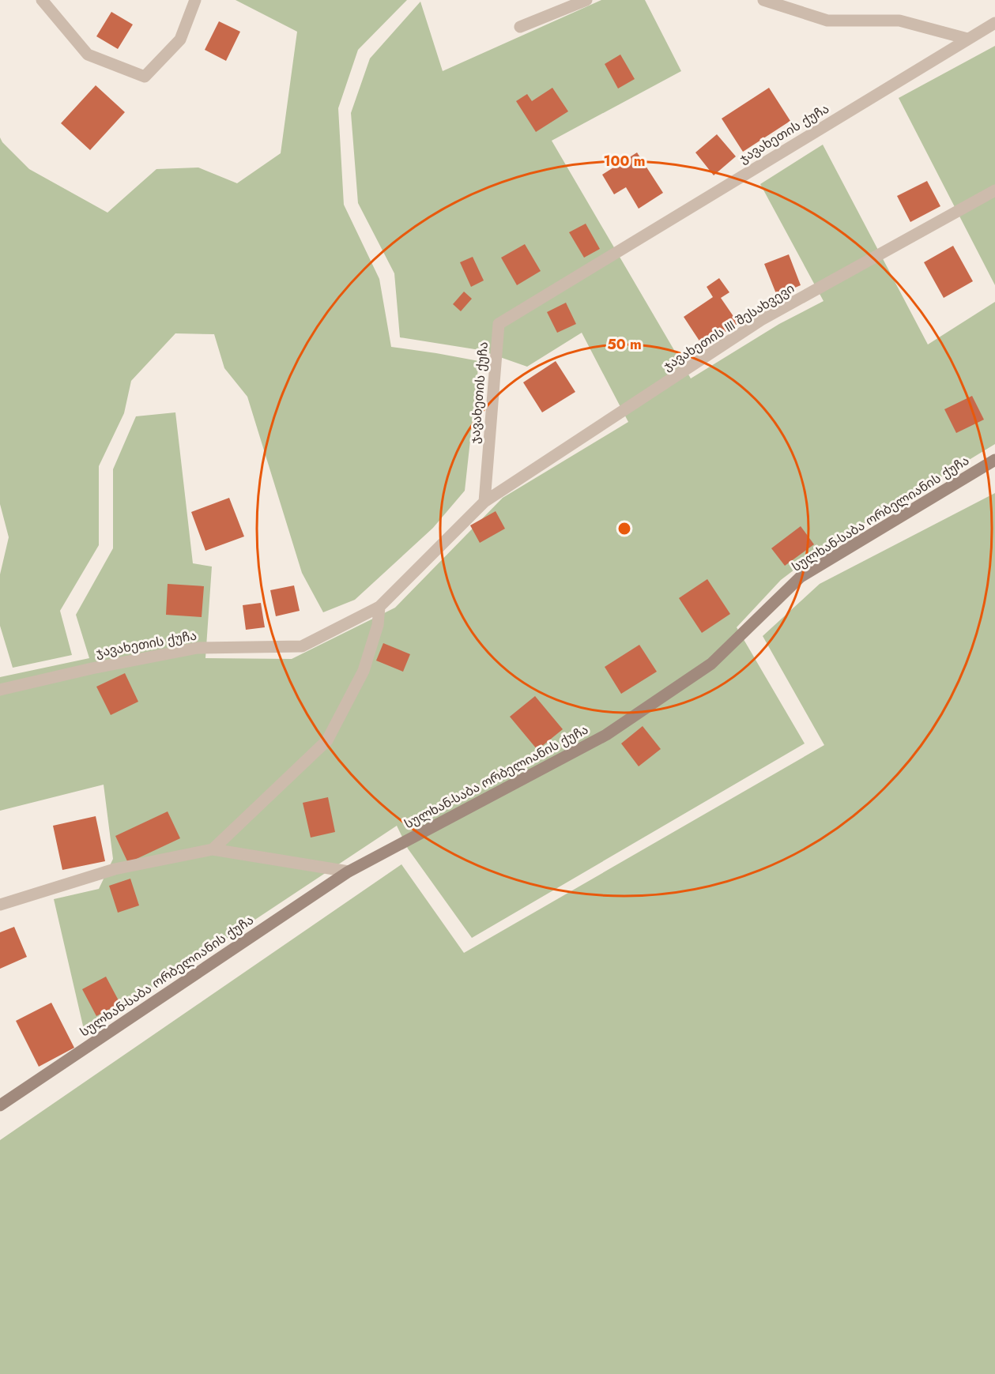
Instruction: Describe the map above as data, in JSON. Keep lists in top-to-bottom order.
{
  "streets": {
    "street": ["ჯავახეთის ქუჩა", "ჯავახეთის III შესახვევი", "სულხან-საბა ორბელიანის ქუჩა"]
  },
  "crossings": [
    ["ჯავახეთის ქუჩა", "ჯავახეთის III შესახვევი"]
  ],
  "rings": ["100 m", "50 m"]
}
